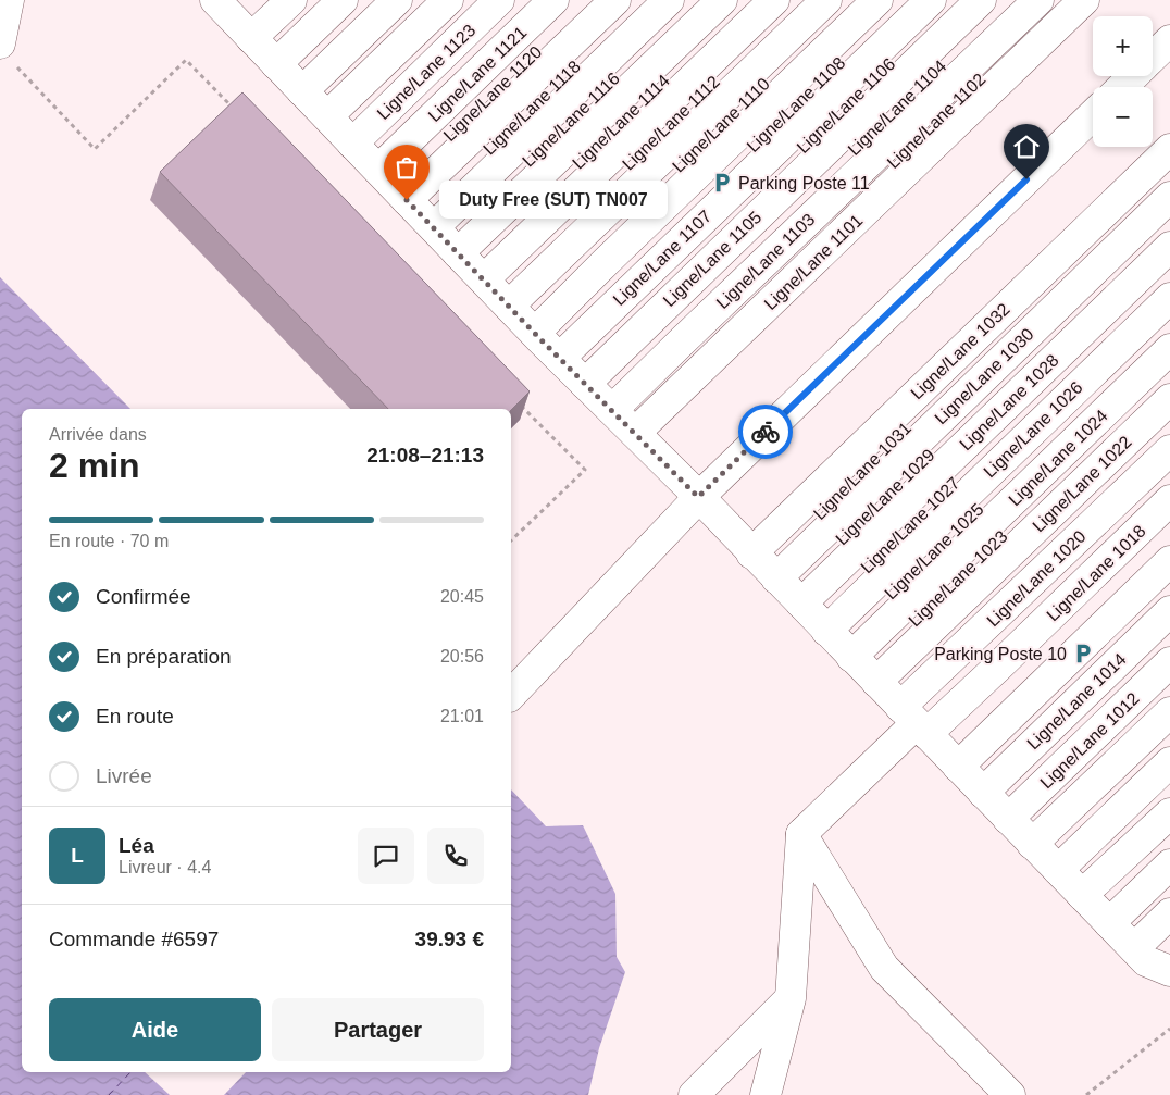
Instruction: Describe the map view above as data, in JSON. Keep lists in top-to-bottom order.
{
  "streets": {
    "lane": [
      "Ligne/Lane 1123",
      "Ligne/Lane 1121",
      "Ligne/Lane 1120",
      "Ligne/Lane 1108",
      "Ligne/Lane 1106",
      "Ligne/Lane 1118",
      "Ligne/Lane 1104",
      "Ligne/Lane 1116",
      "Ligne/Lane 1102",
      "Ligne/Lane 1114",
      "Ligne/Lane 1112",
      "Ligne/Lane 1110",
      "Ligne/Lane 1107",
      "Ligne/Lane 1105",
      "Ligne/Lane 1103",
      "Ligne/Lane 1101",
      "Ligne/Lane 1032",
      "Ligne/Lane 1030",
      "Ligne/Lane 1028",
      "Ligne/Lane 1026",
      "Ligne/Lane 1024",
      "Ligne/Lane 1031",
      "Ligne/Lane 1022",
      "Ligne/Lane 1029",
      "Ligne/Lane 1027",
      "Ligne/Lane 1025",
      "Ligne/Lane 1018",
      "Ligne/Lane 1023",
      "Ligne/Lane 1020",
      "Ligne/Lane 1014",
      "Ligne/Lane 1012"
    ]
  },
  "crossings": [
    ["Ligne/Lane 1123", "Ligne/Lane 1121"],
    ["Ligne/Lane 1123", "Ligne/Lane 1120"],
    ["Ligne/Lane 1123", "Ligne/Lane 1108"],
    ["Ligne/Lane 1123", "Ligne/Lane 1106"],
    ["Ligne/Lane 1123", "Ligne/Lane 1118"],
    ["Ligne/Lane 1123", "Ligne/Lane 1104"],
    ["Ligne/Lane 1123", "Ligne/Lane 1116"],
    ["Ligne/Lane 1123", "Ligne/Lane 1102"],
    ["Ligne/Lane 1123", "Ligne/Lane 1114"],
    ["Ligne/Lane 1123", "Ligne/Lane 1112"],
    ["Ligne/Lane 1123", "Ligne/Lane 1110"],
    ["Ligne/Lane 1123", "Ligne/Lane 1107"],
    ["Ligne/Lane 1123", "Ligne/Lane 1105"],
    ["Ligne/Lane 1123", "Ligne/Lane 1103"],
    ["Ligne/Lane 1123", "Ligne/Lane 1101"],
    ["Ligne/Lane 1121", "Ligne/Lane 1120"],
    ["Ligne/Lane 1121", "Ligne/Lane 1108"],
    ["Ligne/Lane 1121", "Ligne/Lane 1106"],
    ["Ligne/Lane 1121", "Ligne/Lane 1118"],
    ["Ligne/Lane 1121", "Ligne/Lane 1104"],
    ["Ligne/Lane 1121", "Ligne/Lane 1116"],
    ["Ligne/Lane 1121", "Ligne/Lane 1102"],
    ["Ligne/Lane 1121", "Ligne/Lane 1114"],
    ["Ligne/Lane 1121", "Ligne/Lane 1112"],
    ["Ligne/Lane 1121", "Ligne/Lane 1110"],
    ["Ligne/Lane 1121", "Ligne/Lane 1107"],
    ["Ligne/Lane 1121", "Ligne/Lane 1105"],
    ["Ligne/Lane 1121", "Ligne/Lane 1103"],
    ["Ligne/Lane 1121", "Ligne/Lane 1101"],
    ["Ligne/Lane 1120", "Ligne/Lane 1108"],
    ["Ligne/Lane 1120", "Ligne/Lane 1106"],
    ["Ligne/Lane 1120", "Ligne/Lane 1118"],
    ["Ligne/Lane 1120", "Ligne/Lane 1104"],
    ["Ligne/Lane 1120", "Ligne/Lane 1116"],
    ["Ligne/Lane 1120", "Ligne/Lane 1102"],
    ["Ligne/Lane 1120", "Ligne/Lane 1114"],
    ["Ligne/Lane 1120", "Ligne/Lane 1112"],
    ["Ligne/Lane 1120", "Ligne/Lane 1110"],
    ["Ligne/Lane 1120", "Ligne/Lane 1107"],
    ["Ligne/Lane 1120", "Ligne/Lane 1105"],
    ["Ligne/Lane 1120", "Ligne/Lane 1103"],
    ["Ligne/Lane 1120", "Ligne/Lane 1101"],
    ["Ligne/Lane 1108", "Ligne/Lane 1106"],
    ["Ligne/Lane 1108", "Ligne/Lane 1118"],
    ["Ligne/Lane 1108", "Ligne/Lane 1104"],
    ["Ligne/Lane 1108", "Ligne/Lane 1116"],
    ["Ligne/Lane 1108", "Ligne/Lane 1102"],
    ["Ligne/Lane 1108", "Ligne/Lane 1114"],
    ["Ligne/Lane 1108", "Ligne/Lane 1112"],
    ["Ligne/Lane 1108", "Ligne/Lane 1110"],
    ["Ligne/Lane 1108", "Ligne/Lane 1107"],
    ["Ligne/Lane 1108", "Ligne/Lane 1105"],
    ["Ligne/Lane 1108", "Ligne/Lane 1103"],
    ["Ligne/Lane 1108", "Ligne/Lane 1101"],
    ["Ligne/Lane 1106", "Ligne/Lane 1118"],
    ["Ligne/Lane 1106", "Ligne/Lane 1104"],
    ["Ligne/Lane 1106", "Ligne/Lane 1116"],
    ["Ligne/Lane 1106", "Ligne/Lane 1102"],
    ["Ligne/Lane 1106", "Ligne/Lane 1114"],
    ["Ligne/Lane 1106", "Ligne/Lane 1112"],
    ["Ligne/Lane 1106", "Ligne/Lane 1110"],
    ["Ligne/Lane 1106", "Ligne/Lane 1107"],
    ["Ligne/Lane 1106", "Ligne/Lane 1105"],
    ["Ligne/Lane 1106", "Ligne/Lane 1103"],
    ["Ligne/Lane 1106", "Ligne/Lane 1101"],
    ["Ligne/Lane 1118", "Ligne/Lane 1104"],
    ["Ligne/Lane 1118", "Ligne/Lane 1116"],
    ["Ligne/Lane 1118", "Ligne/Lane 1102"],
    ["Ligne/Lane 1118", "Ligne/Lane 1114"],
    ["Ligne/Lane 1118", "Ligne/Lane 1112"],
    ["Ligne/Lane 1118", "Ligne/Lane 1110"],
    ["Ligne/Lane 1118", "Ligne/Lane 1107"],
    ["Ligne/Lane 1118", "Ligne/Lane 1105"],
    ["Ligne/Lane 1118", "Ligne/Lane 1103"],
    ["Ligne/Lane 1118", "Ligne/Lane 1101"],
    ["Ligne/Lane 1104", "Ligne/Lane 1116"],
    ["Ligne/Lane 1104", "Ligne/Lane 1102"],
    ["Ligne/Lane 1104", "Ligne/Lane 1114"],
    ["Ligne/Lane 1104", "Ligne/Lane 1112"],
    ["Ligne/Lane 1104", "Ligne/Lane 1110"],
    ["Ligne/Lane 1104", "Ligne/Lane 1107"],
    ["Ligne/Lane 1104", "Ligne/Lane 1105"],
    ["Ligne/Lane 1104", "Ligne/Lane 1103"],
    ["Ligne/Lane 1104", "Ligne/Lane 1101"],
    ["Ligne/Lane 1116", "Ligne/Lane 1102"],
    ["Ligne/Lane 1116", "Ligne/Lane 1114"],
    ["Ligne/Lane 1116", "Ligne/Lane 1112"],
    ["Ligne/Lane 1116", "Ligne/Lane 1110"],
    ["Ligne/Lane 1116", "Ligne/Lane 1107"],
    ["Ligne/Lane 1116", "Ligne/Lane 1105"],
    ["Ligne/Lane 1116", "Ligne/Lane 1103"],
    ["Ligne/Lane 1116", "Ligne/Lane 1101"],
    ["Ligne/Lane 1102", "Ligne/Lane 1114"],
    ["Ligne/Lane 1102", "Ligne/Lane 1112"],
    ["Ligne/Lane 1102", "Ligne/Lane 1110"],
    ["Ligne/Lane 1102", "Ligne/Lane 1107"],
    ["Ligne/Lane 1102", "Ligne/Lane 1105"],
    ["Ligne/Lane 1102", "Ligne/Lane 1103"],
    ["Ligne/Lane 1102", "Ligne/Lane 1101"],
    ["Ligne/Lane 1114", "Ligne/Lane 1112"],
    ["Ligne/Lane 1114", "Ligne/Lane 1110"],
    ["Ligne/Lane 1114", "Ligne/Lane 1107"],
    ["Ligne/Lane 1114", "Ligne/Lane 1105"],
    ["Ligne/Lane 1114", "Ligne/Lane 1103"],
    ["Ligne/Lane 1114", "Ligne/Lane 1101"],
    ["Ligne/Lane 1112", "Ligne/Lane 1110"],
    ["Ligne/Lane 1112", "Ligne/Lane 1107"],
    ["Ligne/Lane 1112", "Ligne/Lane 1105"],
    ["Ligne/Lane 1112", "Ligne/Lane 1103"],
    ["Ligne/Lane 1112", "Ligne/Lane 1101"],
    ["Ligne/Lane 1110", "Ligne/Lane 1107"],
    ["Ligne/Lane 1110", "Ligne/Lane 1105"],
    ["Ligne/Lane 1110", "Ligne/Lane 1103"],
    ["Ligne/Lane 1110", "Ligne/Lane 1101"],
    ["Ligne/Lane 1107", "Ligne/Lane 1105"],
    ["Ligne/Lane 1107", "Ligne/Lane 1103"],
    ["Ligne/Lane 1107", "Ligne/Lane 1101"],
    ["Ligne/Lane 1105", "Ligne/Lane 1103"],
    ["Ligne/Lane 1105", "Ligne/Lane 1101"],
    ["Ligne/Lane 1103", "Ligne/Lane 1101"],
    ["Ligne/Lane 1032", "Ligne/Lane 1030"],
    ["Ligne/Lane 1032", "Ligne/Lane 1028"],
    ["Ligne/Lane 1032", "Ligne/Lane 1026"],
    ["Ligne/Lane 1032", "Ligne/Lane 1024"],
    ["Ligne/Lane 1032", "Ligne/Lane 1031"],
    ["Ligne/Lane 1032", "Ligne/Lane 1022"],
    ["Ligne/Lane 1032", "Ligne/Lane 1029"],
    ["Ligne/Lane 1032", "Ligne/Lane 1027"],
    ["Ligne/Lane 1032", "Ligne/Lane 1025"],
    ["Ligne/Lane 1032", "Ligne/Lane 1018"],
    ["Ligne/Lane 1032", "Ligne/Lane 1023"],
    ["Ligne/Lane 1032", "Ligne/Lane 1020"],
    ["Ligne/Lane 1032", "Ligne/Lane 1014"],
    ["Ligne/Lane 1032", "Ligne/Lane 1012"],
    ["Ligne/Lane 1030", "Ligne/Lane 1028"],
    ["Ligne/Lane 1030", "Ligne/Lane 1026"],
    ["Ligne/Lane 1030", "Ligne/Lane 1024"],
    ["Ligne/Lane 1030", "Ligne/Lane 1031"],
    ["Ligne/Lane 1030", "Ligne/Lane 1022"],
    ["Ligne/Lane 1030", "Ligne/Lane 1029"],
    ["Ligne/Lane 1030", "Ligne/Lane 1027"],
    ["Ligne/Lane 1030", "Ligne/Lane 1025"],
    ["Ligne/Lane 1030", "Ligne/Lane 1018"],
    ["Ligne/Lane 1030", "Ligne/Lane 1023"],
    ["Ligne/Lane 1030", "Ligne/Lane 1020"],
    ["Ligne/Lane 1030", "Ligne/Lane 1014"],
    ["Ligne/Lane 1030", "Ligne/Lane 1012"],
    ["Ligne/Lane 1028", "Ligne/Lane 1026"],
    ["Ligne/Lane 1028", "Ligne/Lane 1024"],
    ["Ligne/Lane 1028", "Ligne/Lane 1031"],
    ["Ligne/Lane 1028", "Ligne/Lane 1022"],
    ["Ligne/Lane 1028", "Ligne/Lane 1029"],
    ["Ligne/Lane 1028", "Ligne/Lane 1027"],
    ["Ligne/Lane 1028", "Ligne/Lane 1025"],
    ["Ligne/Lane 1028", "Ligne/Lane 1018"],
    ["Ligne/Lane 1028", "Ligne/Lane 1023"],
    ["Ligne/Lane 1028", "Ligne/Lane 1020"],
    ["Ligne/Lane 1028", "Ligne/Lane 1014"],
    ["Ligne/Lane 1028", "Ligne/Lane 1012"],
    ["Ligne/Lane 1026", "Ligne/Lane 1024"],
    ["Ligne/Lane 1026", "Ligne/Lane 1031"],
    ["Ligne/Lane 1026", "Ligne/Lane 1022"],
    ["Ligne/Lane 1026", "Ligne/Lane 1029"],
    ["Ligne/Lane 1026", "Ligne/Lane 1027"],
    ["Ligne/Lane 1026", "Ligne/Lane 1025"],
    ["Ligne/Lane 1026", "Ligne/Lane 1018"],
    ["Ligne/Lane 1026", "Ligne/Lane 1023"],
    ["Ligne/Lane 1026", "Ligne/Lane 1020"],
    ["Ligne/Lane 1026", "Ligne/Lane 1014"],
    ["Ligne/Lane 1026", "Ligne/Lane 1012"],
    ["Ligne/Lane 1024", "Ligne/Lane 1031"],
    ["Ligne/Lane 1024", "Ligne/Lane 1022"],
    ["Ligne/Lane 1024", "Ligne/Lane 1029"],
    ["Ligne/Lane 1024", "Ligne/Lane 1027"],
    ["Ligne/Lane 1024", "Ligne/Lane 1025"],
    ["Ligne/Lane 1024", "Ligne/Lane 1018"],
    ["Ligne/Lane 1024", "Ligne/Lane 1023"],
    ["Ligne/Lane 1024", "Ligne/Lane 1020"],
    ["Ligne/Lane 1024", "Ligne/Lane 1014"],
    ["Ligne/Lane 1024", "Ligne/Lane 1012"],
    ["Ligne/Lane 1031", "Ligne/Lane 1022"],
    ["Ligne/Lane 1031", "Ligne/Lane 1029"],
    ["Ligne/Lane 1031", "Ligne/Lane 1027"],
    ["Ligne/Lane 1031", "Ligne/Lane 1025"],
    ["Ligne/Lane 1031", "Ligne/Lane 1018"],
    ["Ligne/Lane 1031", "Ligne/Lane 1023"],
    ["Ligne/Lane 1031", "Ligne/Lane 1020"],
    ["Ligne/Lane 1031", "Ligne/Lane 1014"],
    ["Ligne/Lane 1031", "Ligne/Lane 1012"],
    ["Ligne/Lane 1022", "Ligne/Lane 1029"],
    ["Ligne/Lane 1022", "Ligne/Lane 1027"],
    ["Ligne/Lane 1022", "Ligne/Lane 1025"],
    ["Ligne/Lane 1022", "Ligne/Lane 1018"],
    ["Ligne/Lane 1022", "Ligne/Lane 1023"],
    ["Ligne/Lane 1022", "Ligne/Lane 1020"],
    ["Ligne/Lane 1022", "Ligne/Lane 1014"],
    ["Ligne/Lane 1022", "Ligne/Lane 1012"],
    ["Ligne/Lane 1029", "Ligne/Lane 1027"],
    ["Ligne/Lane 1029", "Ligne/Lane 1025"],
    ["Ligne/Lane 1029", "Ligne/Lane 1018"],
    ["Ligne/Lane 1029", "Ligne/Lane 1023"],
    ["Ligne/Lane 1029", "Ligne/Lane 1020"],
    ["Ligne/Lane 1029", "Ligne/Lane 1014"],
    ["Ligne/Lane 1029", "Ligne/Lane 1012"],
    ["Ligne/Lane 1027", "Ligne/Lane 1025"],
    ["Ligne/Lane 1027", "Ligne/Lane 1018"],
    ["Ligne/Lane 1027", "Ligne/Lane 1023"],
    ["Ligne/Lane 1027", "Ligne/Lane 1020"],
    ["Ligne/Lane 1027", "Ligne/Lane 1014"],
    ["Ligne/Lane 1027", "Ligne/Lane 1012"],
    ["Ligne/Lane 1025", "Ligne/Lane 1018"],
    ["Ligne/Lane 1025", "Ligne/Lane 1023"],
    ["Ligne/Lane 1025", "Ligne/Lane 1020"],
    ["Ligne/Lane 1025", "Ligne/Lane 1014"],
    ["Ligne/Lane 1025", "Ligne/Lane 1012"],
    ["Ligne/Lane 1018", "Ligne/Lane 1023"],
    ["Ligne/Lane 1018", "Ligne/Lane 1020"],
    ["Ligne/Lane 1018", "Ligne/Lane 1014"],
    ["Ligne/Lane 1018", "Ligne/Lane 1012"],
    ["Ligne/Lane 1023", "Ligne/Lane 1020"],
    ["Ligne/Lane 1023", "Ligne/Lane 1014"],
    ["Ligne/Lane 1023", "Ligne/Lane 1012"],
    ["Ligne/Lane 1020", "Ligne/Lane 1014"],
    ["Ligne/Lane 1020", "Ligne/Lane 1012"],
    ["Ligne/Lane 1014", "Ligne/Lane 1012"]
  ],
  "places": {
    "parking": ["Parking Poste 11", "Parking Poste 10"],
    "other": ["Duty Free (SUT) TN007"]
  },
  "page": {
    "map_buttons": ["+", "−"],
    "bubble": "Duty Free (SUT) TN007",
    "heading": ["2 min", "Arrivée dans", "21:08–21:13"],
    "panel": [
      "Léa",
      "Livreur · 4.4",
      "Commande #6597",
      "39.93 €"
    ],
    "bar": "En route · 70 m",
    "list": [
      ["Confirmée", "20:45"],
      ["En préparation", "20:56"],
      ["En route", "21:01"],
      "Livrée"
    ],
    "round": "L",
    "buttons": ["Aide", "Partager"]
  }
}
